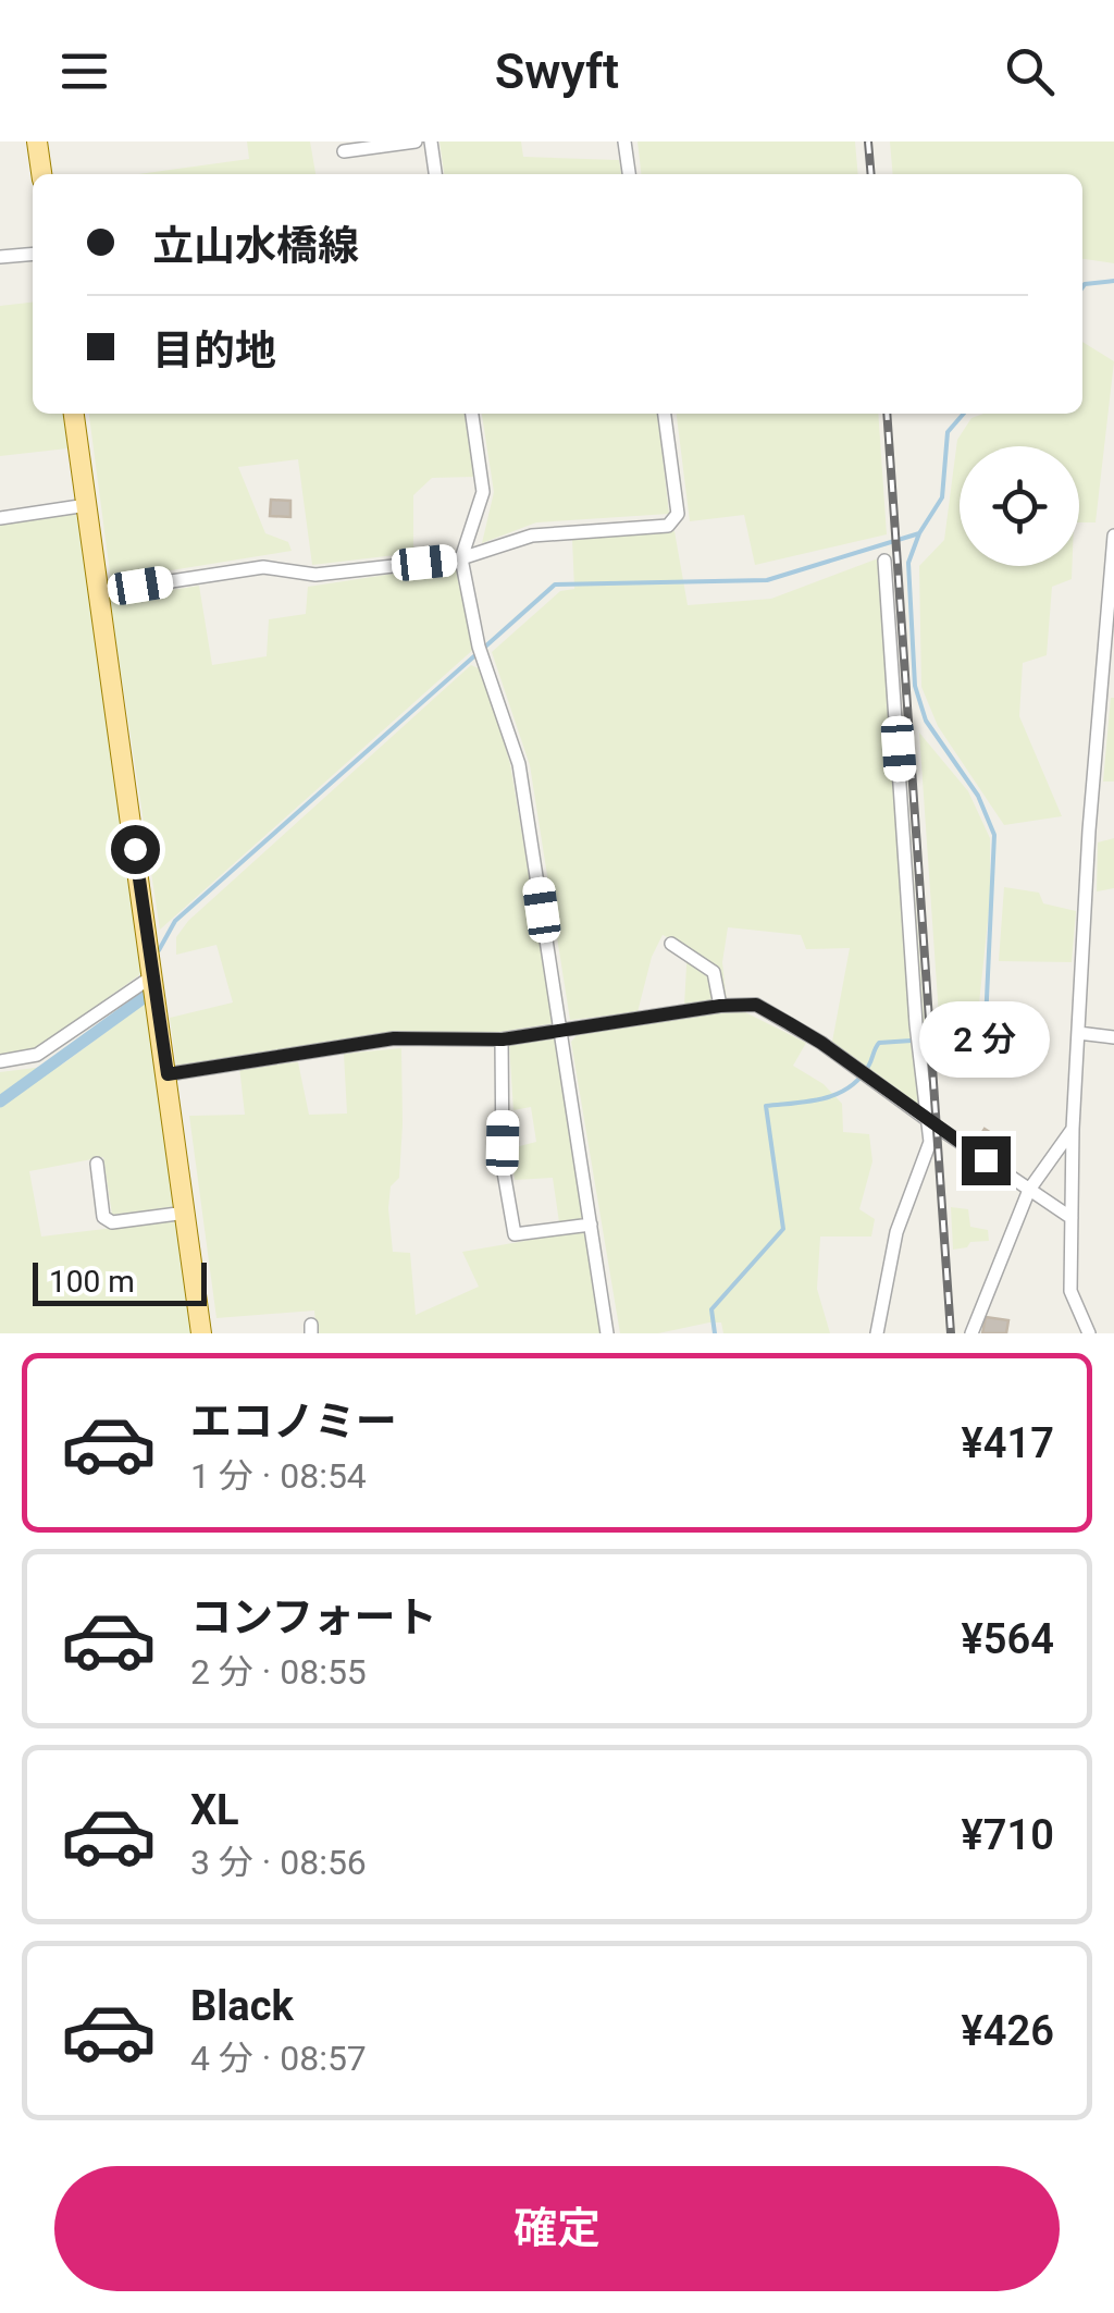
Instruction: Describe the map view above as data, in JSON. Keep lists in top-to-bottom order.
{
  "scale_bar": "100 m",
  "page": {
    "header": "Swyft",
    "banner": ["立山水橋線", "目的地"],
    "bubble": "2 分",
    "scale": "100 m",
    "list": [
      {
        "name": "エコノミー",
        "note": "1 分 · 08:54",
        "value": "¥417"
      },
      {
        "name": "コンフォート",
        "note": "2 分 · 08:55",
        "value": "¥564"
      },
      {
        "name": "XL",
        "note": "3 分 · 08:56",
        "value": "¥710"
      },
      {
        "name": "Black",
        "note": "4 分 · 08:57",
        "value": "¥426"
      }
    ],
    "buttons": "確定"
  }
}
